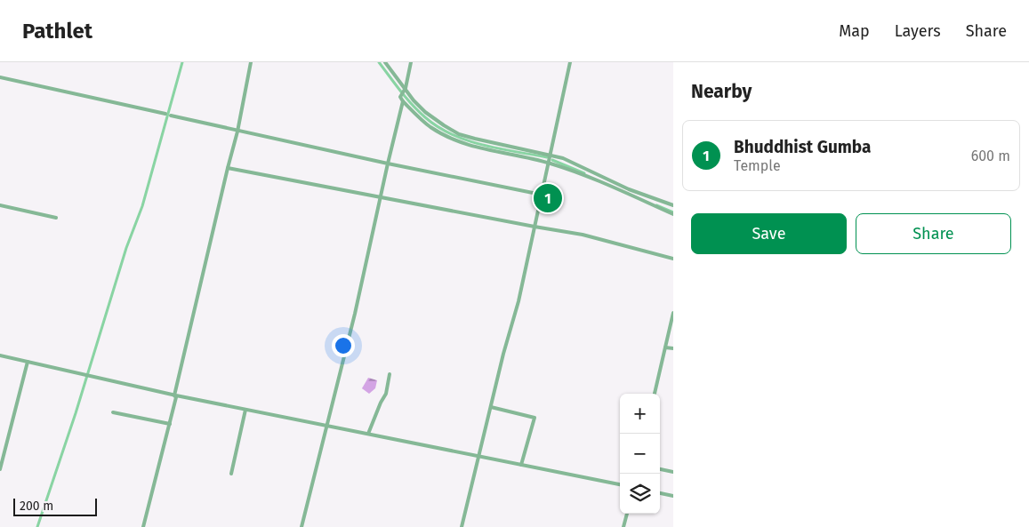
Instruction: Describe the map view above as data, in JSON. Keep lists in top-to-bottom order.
{
  "scale_bar": "200 m",
  "page": {
    "header": "Pathlet",
    "nav": ["Map", "Layers", "Share"],
    "heading": "Nearby",
    "list": [
      {
        "mark": "1",
        "name": "Bhuddhist Gumba",
        "note": "Temple",
        "value": "600 m"
      }
    ],
    "pins": "1",
    "buttons": ["Save", "Share"],
    "map_buttons": ["+", "−"],
    "scale": "200 m"
  }
}
